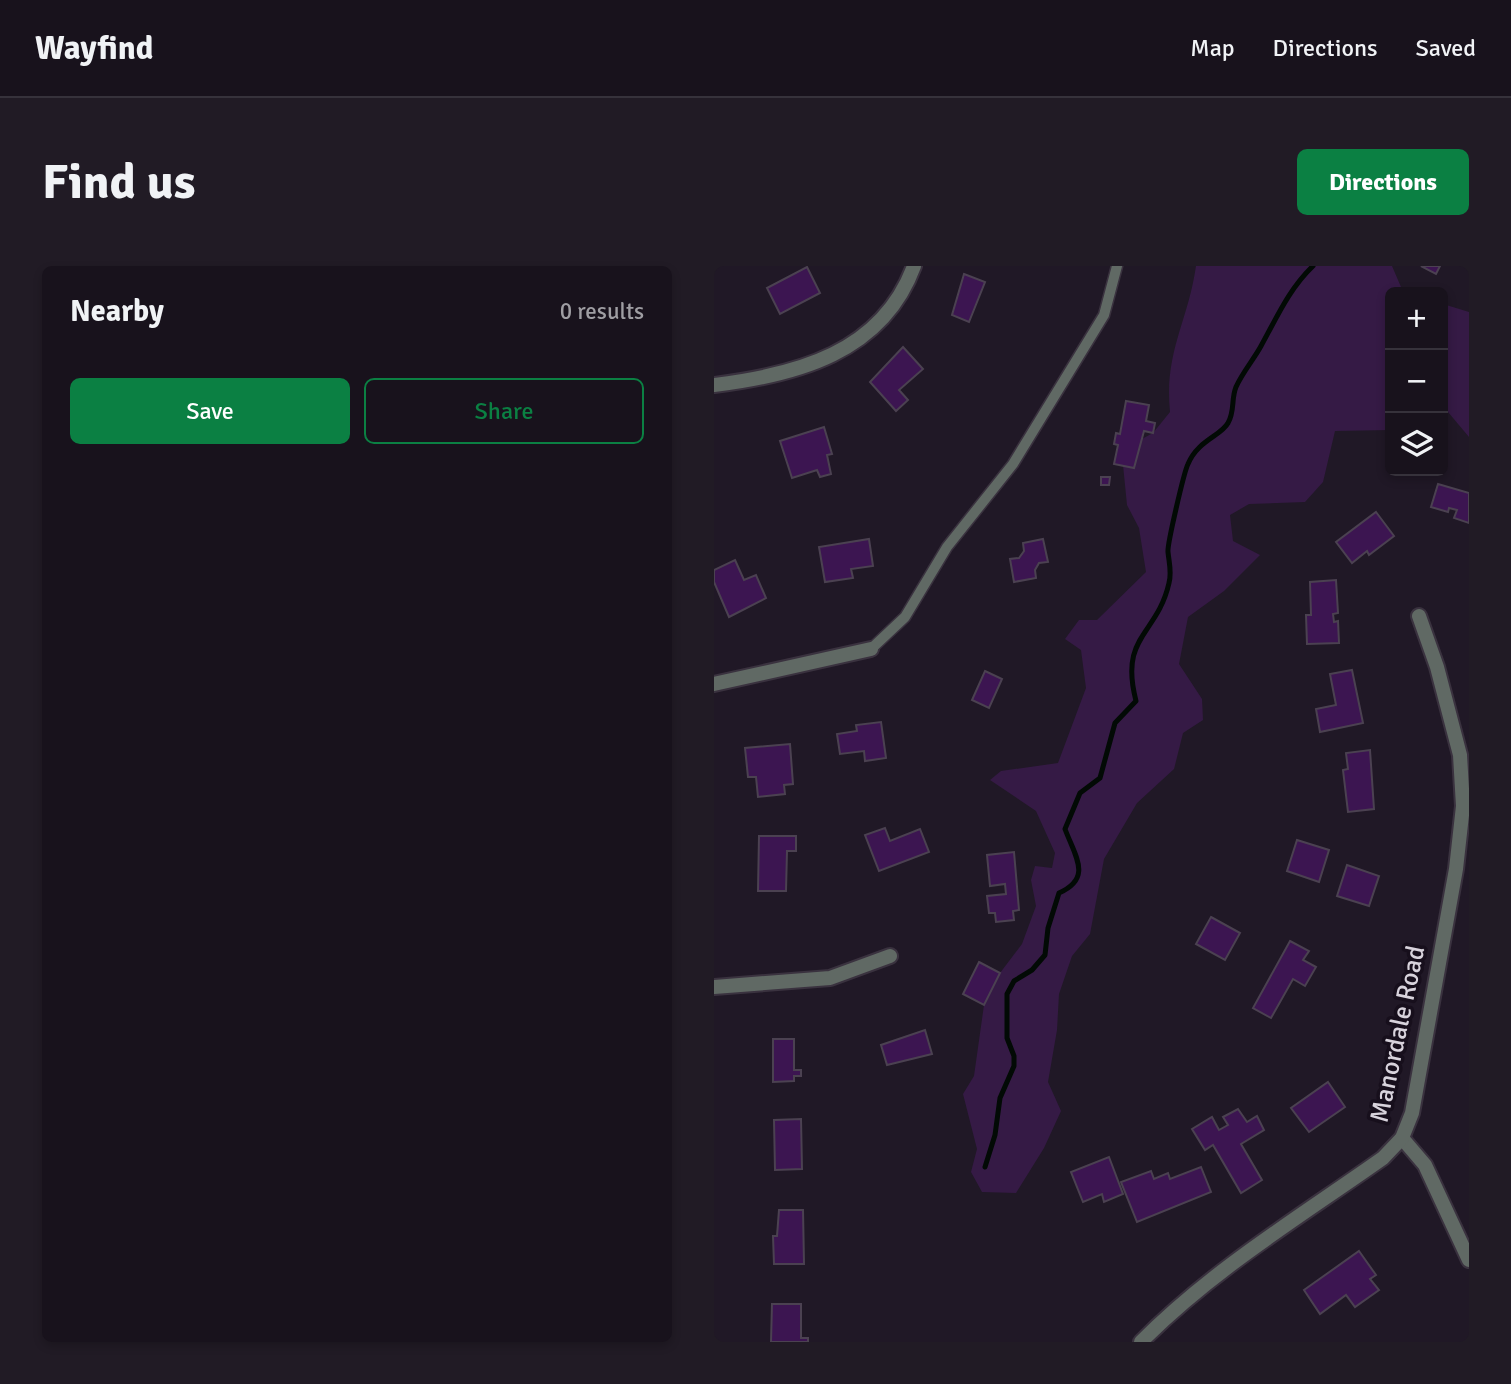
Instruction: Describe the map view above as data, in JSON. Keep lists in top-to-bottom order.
{
  "streets": {
    "street": ["Manordale Road"]
  },
  "page": {
    "header": "Wayfind",
    "nav": ["Map", "Directions", "Saved"],
    "buttons": [
      "Directions",
      ["Save", "Share"]
    ],
    "title": "Find us",
    "heading": ["Nearby", "0 results"],
    "map_buttons": ["+", "−"]
  }
}
